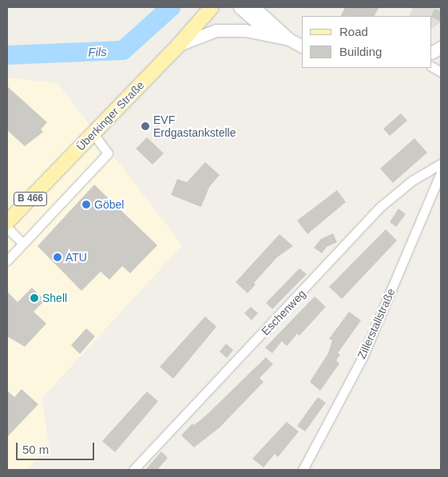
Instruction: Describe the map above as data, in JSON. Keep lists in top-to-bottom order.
{
  "streets": {
    "main road": ["Überkinger Straße", "B 466"],
    "street": ["Eschenweg", "Zillerstallstraße"]
  },
  "water": ["Fils"],
  "places": [
    "EVF Erdgastankstelle",
    "Göbel",
    "ATU",
    "Shell"
  ],
  "legend": ["Road", "Building"],
  "scale_bar": "50 m"
}
